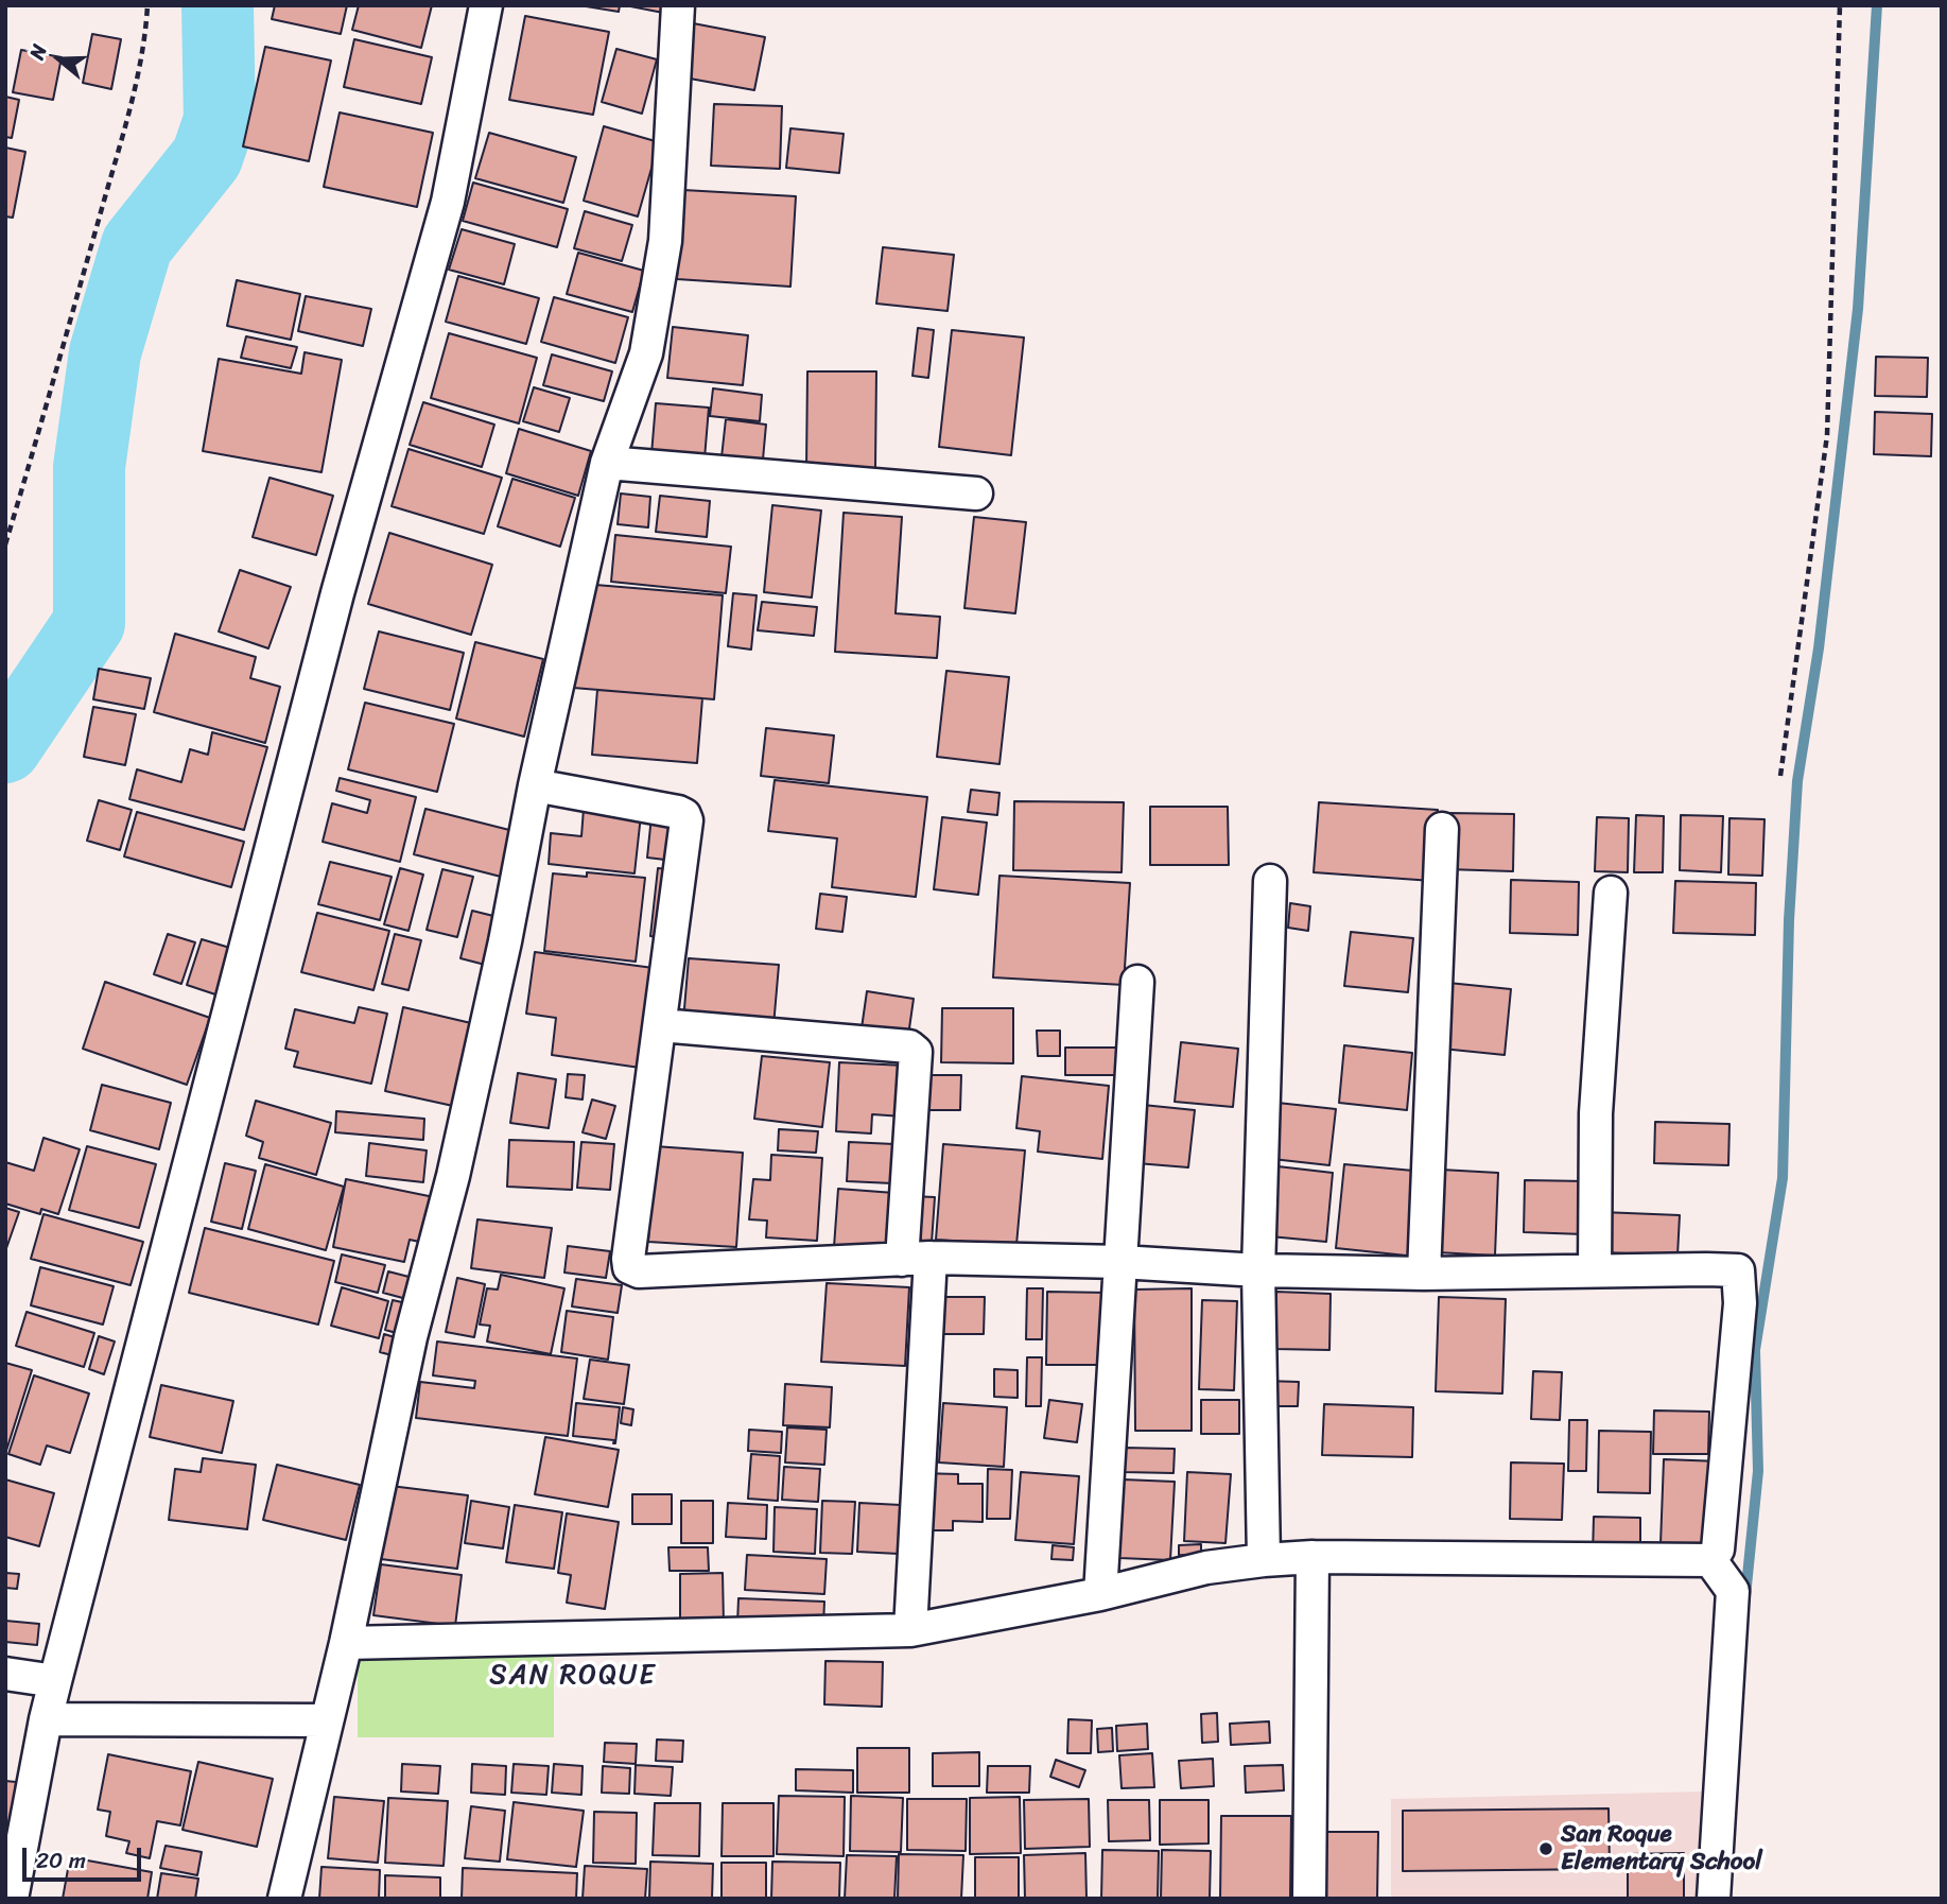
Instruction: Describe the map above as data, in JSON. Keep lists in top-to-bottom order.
{
  "districts": ["SAN ROQUE"],
  "places": ["San Roque Elementary School"],
  "scale_bar": "20 m",
  "north": "left"
}
